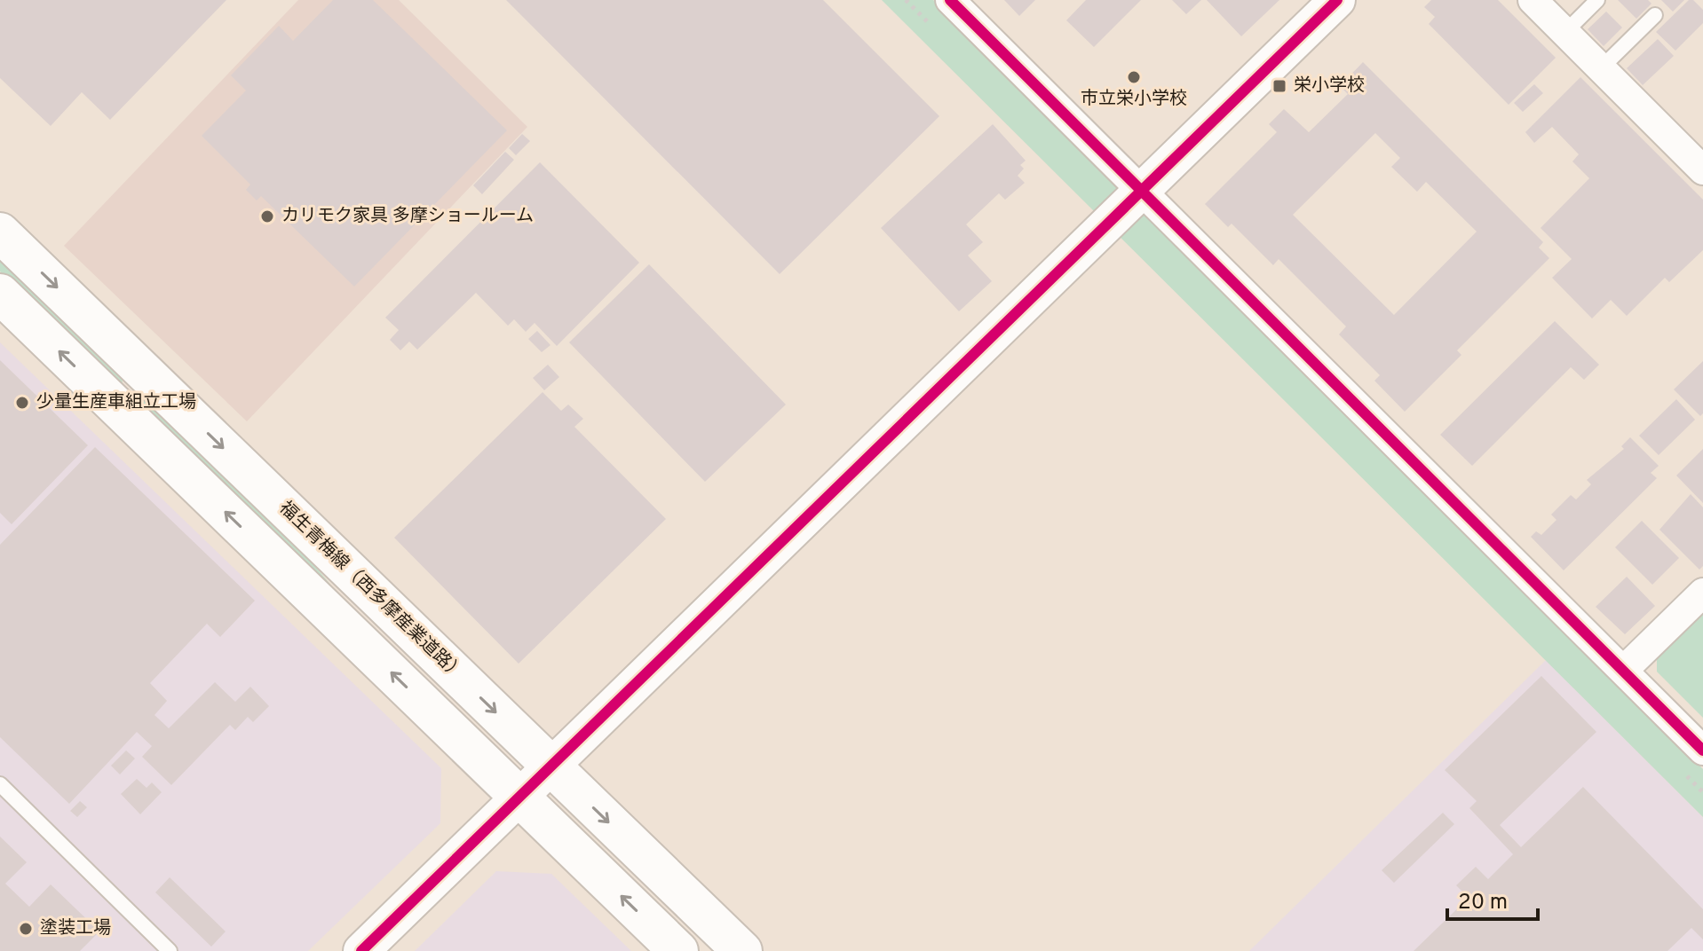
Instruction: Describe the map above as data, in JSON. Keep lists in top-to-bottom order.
{
  "streets": {
    "main road": ["福生青梅線（西多摩産業道路）"]
  },
  "places": {
    "other": [
      "市立栄小学校",
      "カリモク家具 多摩ショールーム",
      "少量生産車組立工場",
      "塗装工場"
    ],
    "transit": ["栄小学校"]
  },
  "scale_bar": "20 m"
}
